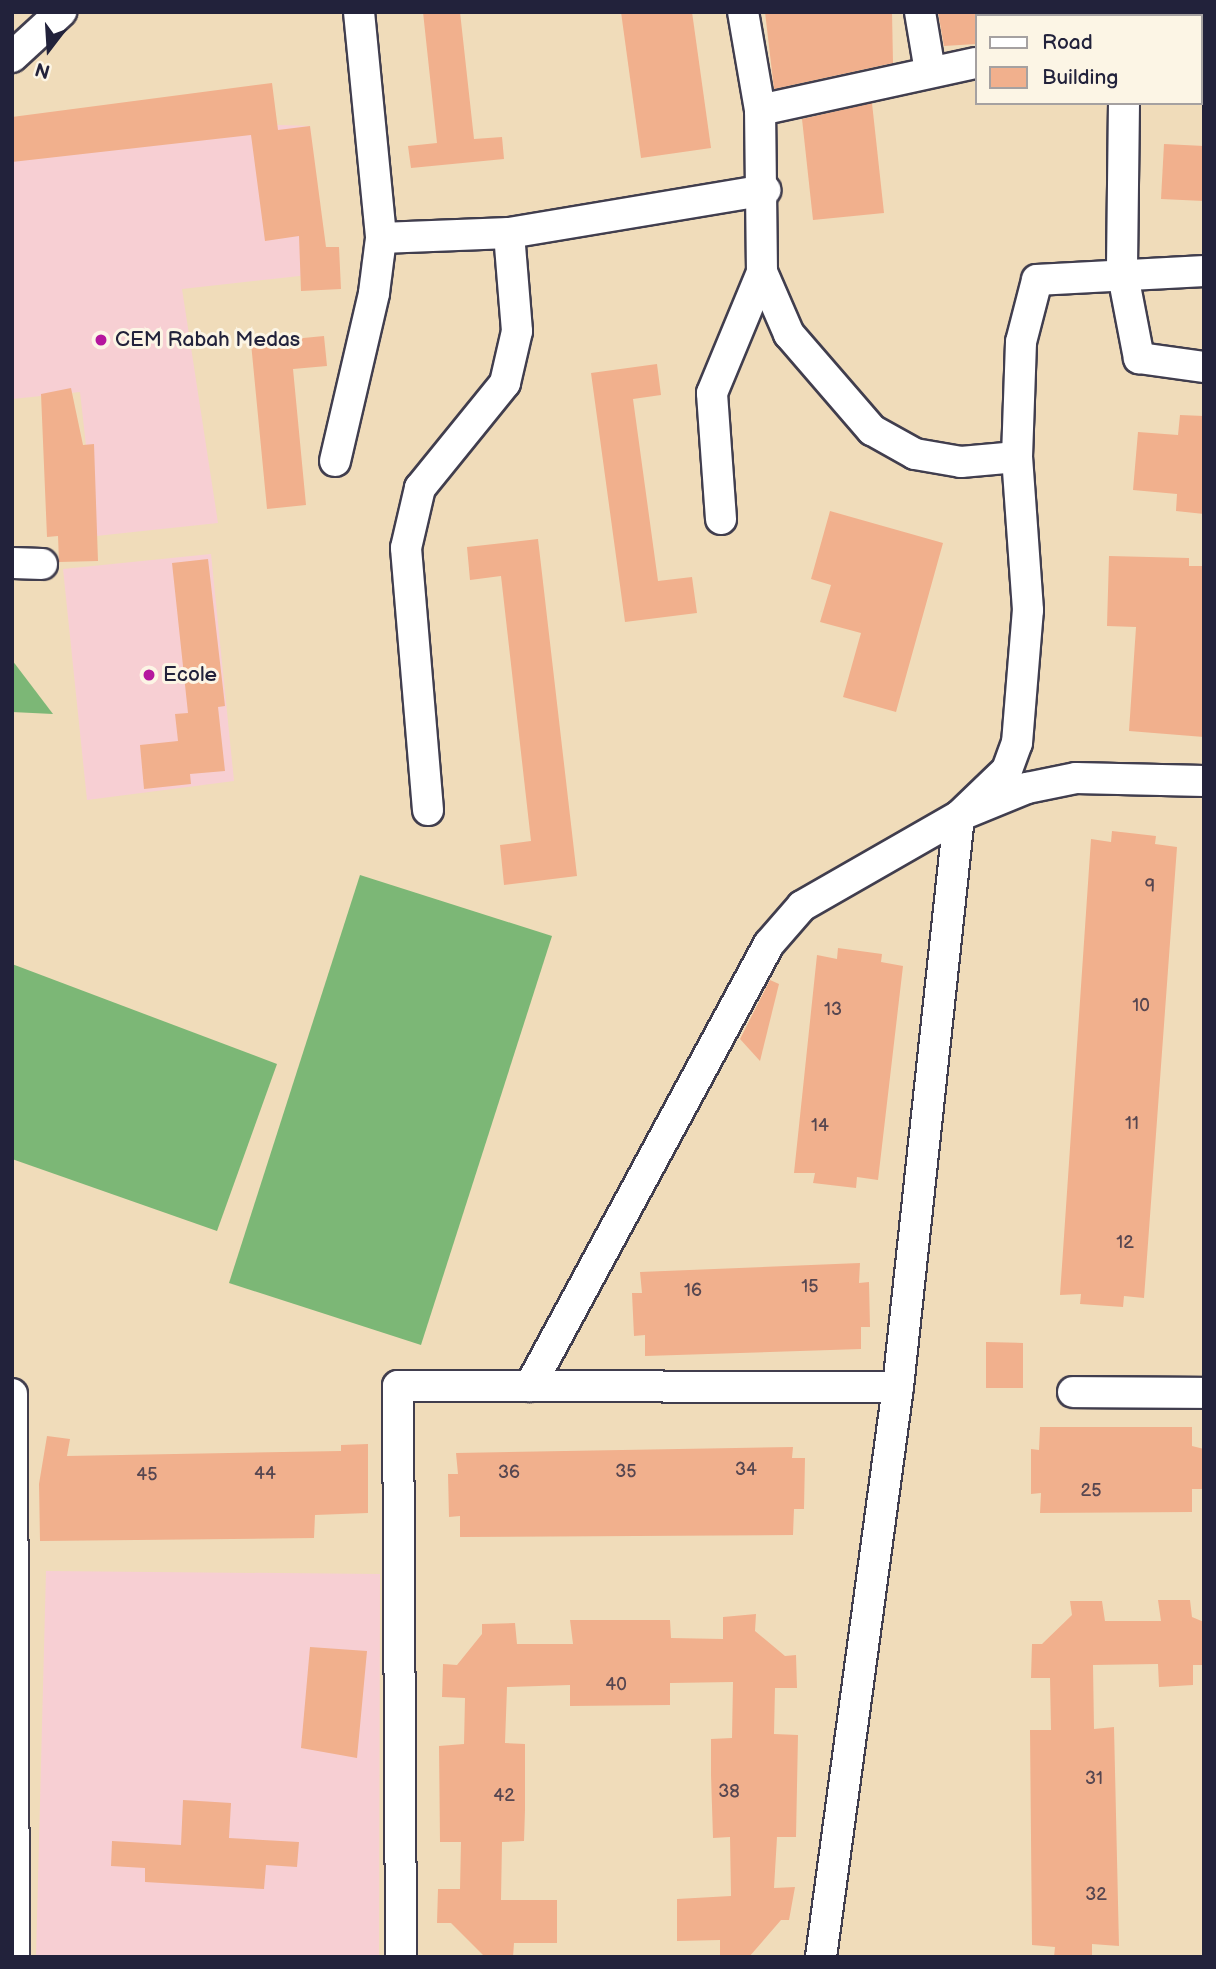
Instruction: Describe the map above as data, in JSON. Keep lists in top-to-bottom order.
{
  "places": ["CEM Rabah Medas", "Ecole"],
  "house_numbers": [
    "9",
    "10",
    "13",
    "11",
    "14",
    "12",
    "15",
    "16",
    "34",
    "35",
    "36",
    "44",
    "45",
    "25",
    "40",
    "31",
    "38",
    "42",
    "32"
  ],
  "legend": ["Road", "Building"],
  "north": "bottom"
}
